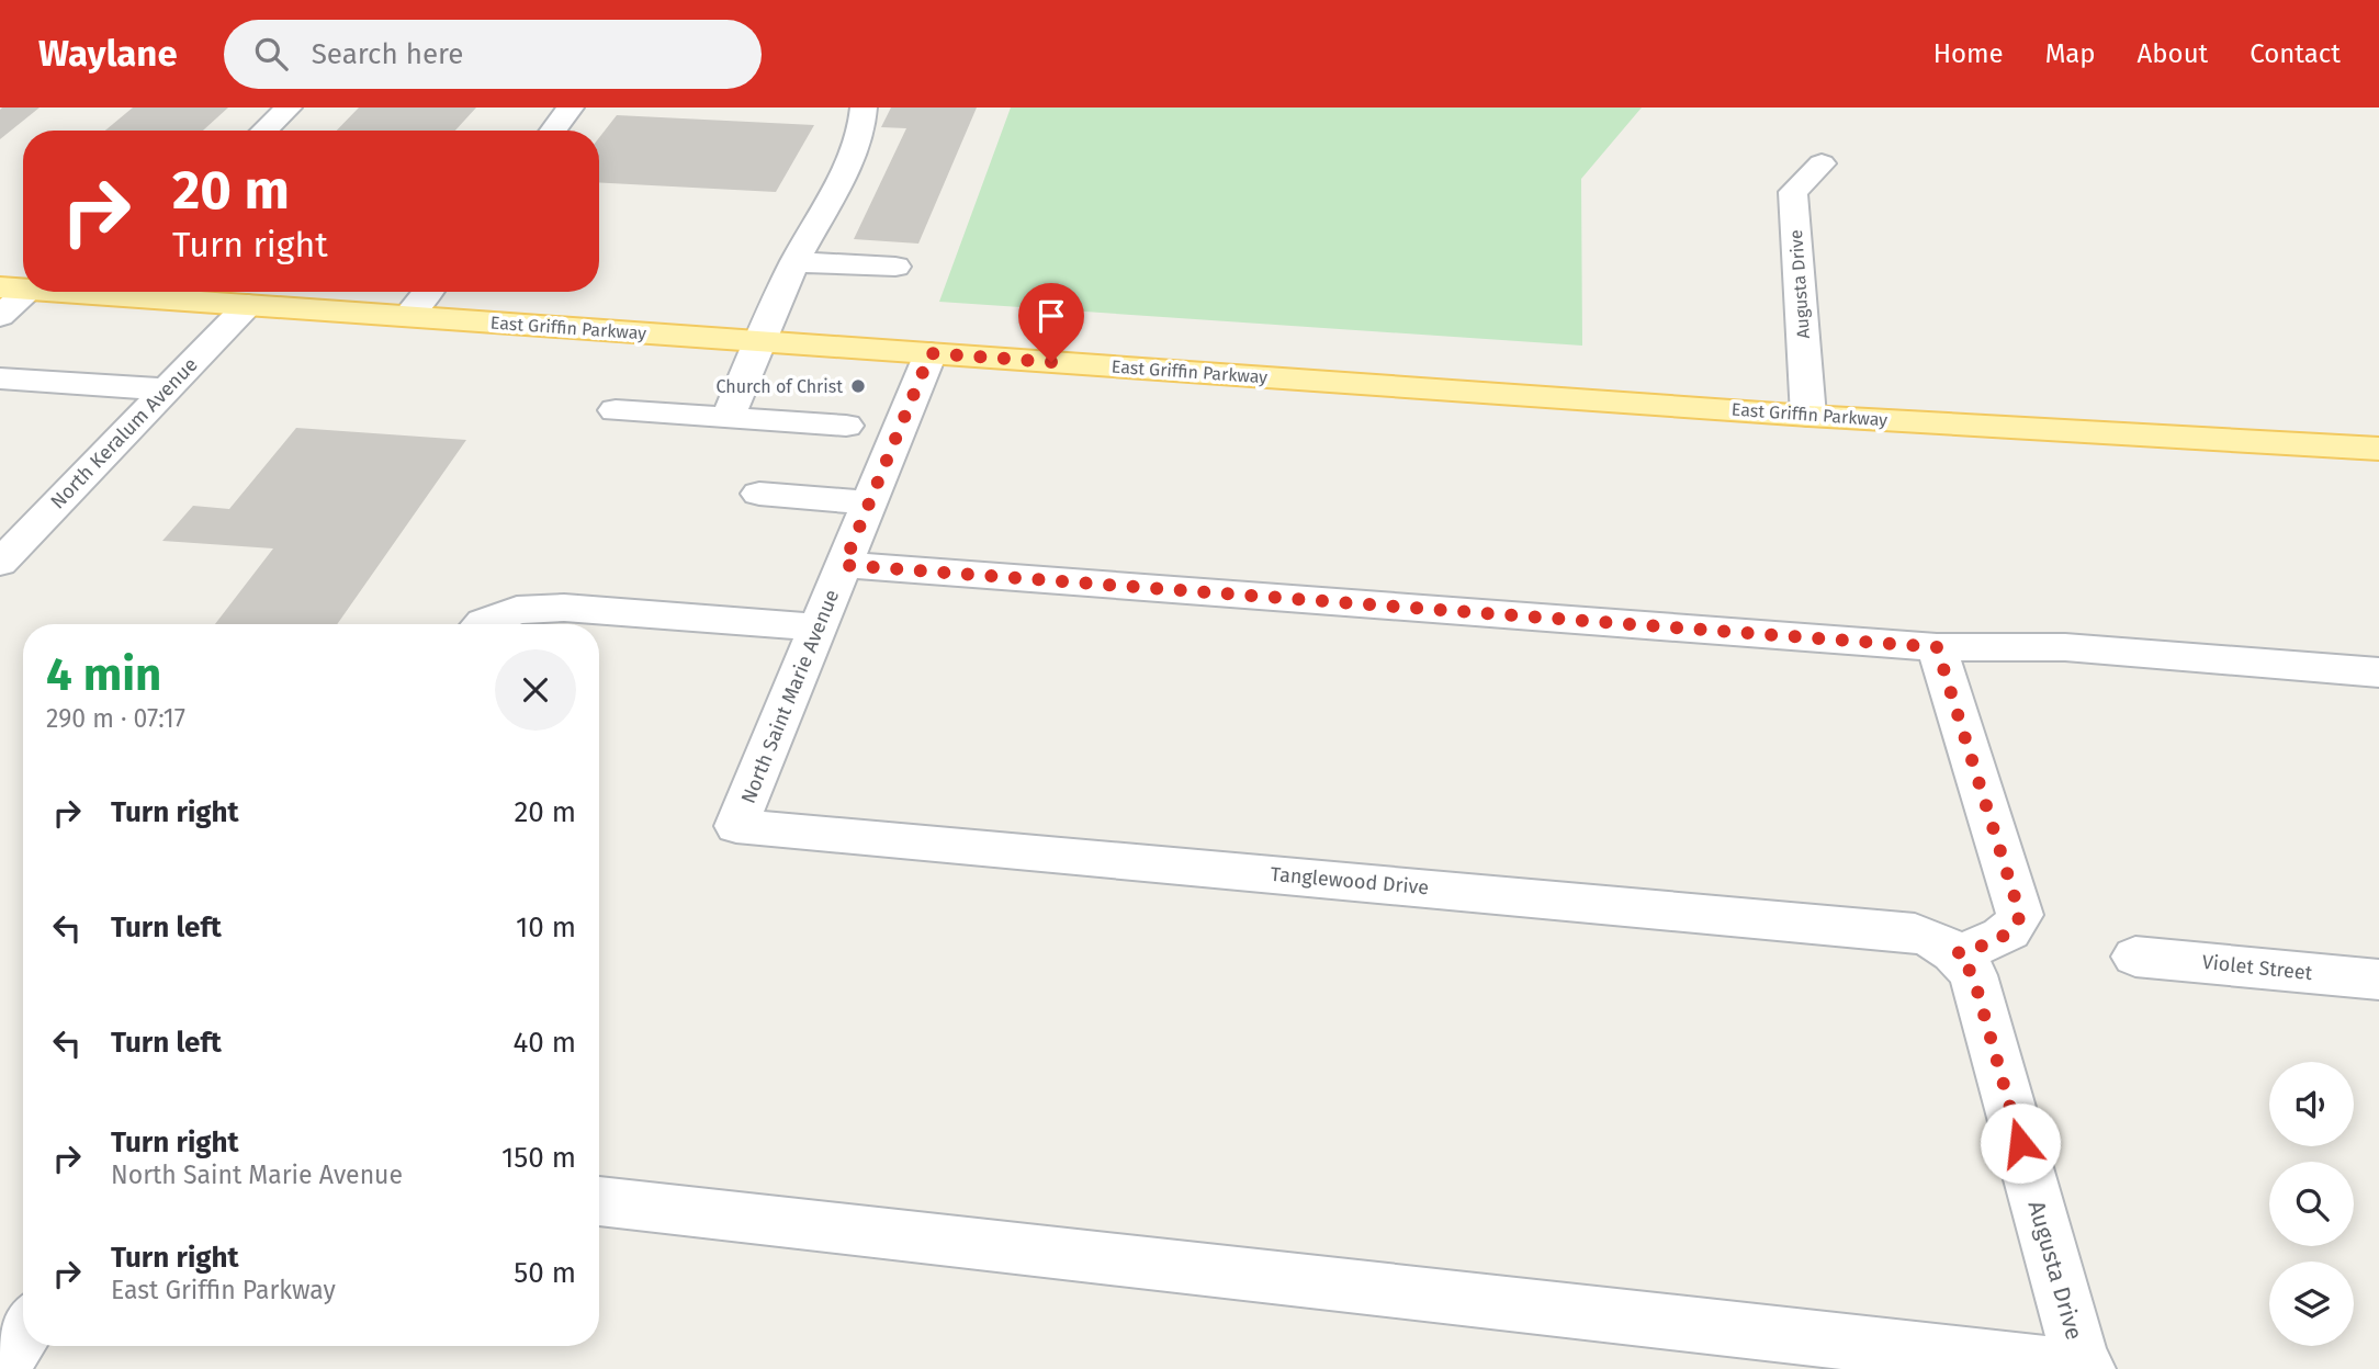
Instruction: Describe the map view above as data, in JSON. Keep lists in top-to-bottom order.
{
  "streets": {
    "main road": ["East Griffin Parkway"],
    "street": [
      "Augusta Drive",
      "North Keralum Avenue",
      "North Saint Marie Avenue",
      "Tanglewood Drive",
      "Violet Street"
    ]
  },
  "crossings": [
    ["Augusta Drive", "East Griffin Parkway"],
    ["Augusta Drive", "Tanglewood Drive"],
    ["East Griffin Parkway", "North Keralum Avenue"],
    ["East Griffin Parkway", "North Saint Marie Avenue"],
    ["North Saint Marie Avenue", "Tanglewood Drive"]
  ],
  "places": ["Church of Christ"],
  "page": {
    "header": "Waylane",
    "search": "Search here",
    "nav": [
      "Home",
      "Map",
      "About",
      "Contact"
    ],
    "turn": ["20 m", "Turn right"],
    "heading": ["4 min", "290 m · 07:17"],
    "list": [
      {
        "name": "Turn right",
        "value": "20 m"
      },
      {
        "name": "Turn left",
        "value": "10 m"
      },
      {
        "name": "Turn left",
        "value": "40 m"
      },
      {
        "name": "Turn right",
        "note": "North Saint Marie Avenue",
        "value": "150 m"
      },
      {
        "name": "Turn right",
        "note": "East Griffin Parkway",
        "value": "50 m"
      }
    ]
  }
}
